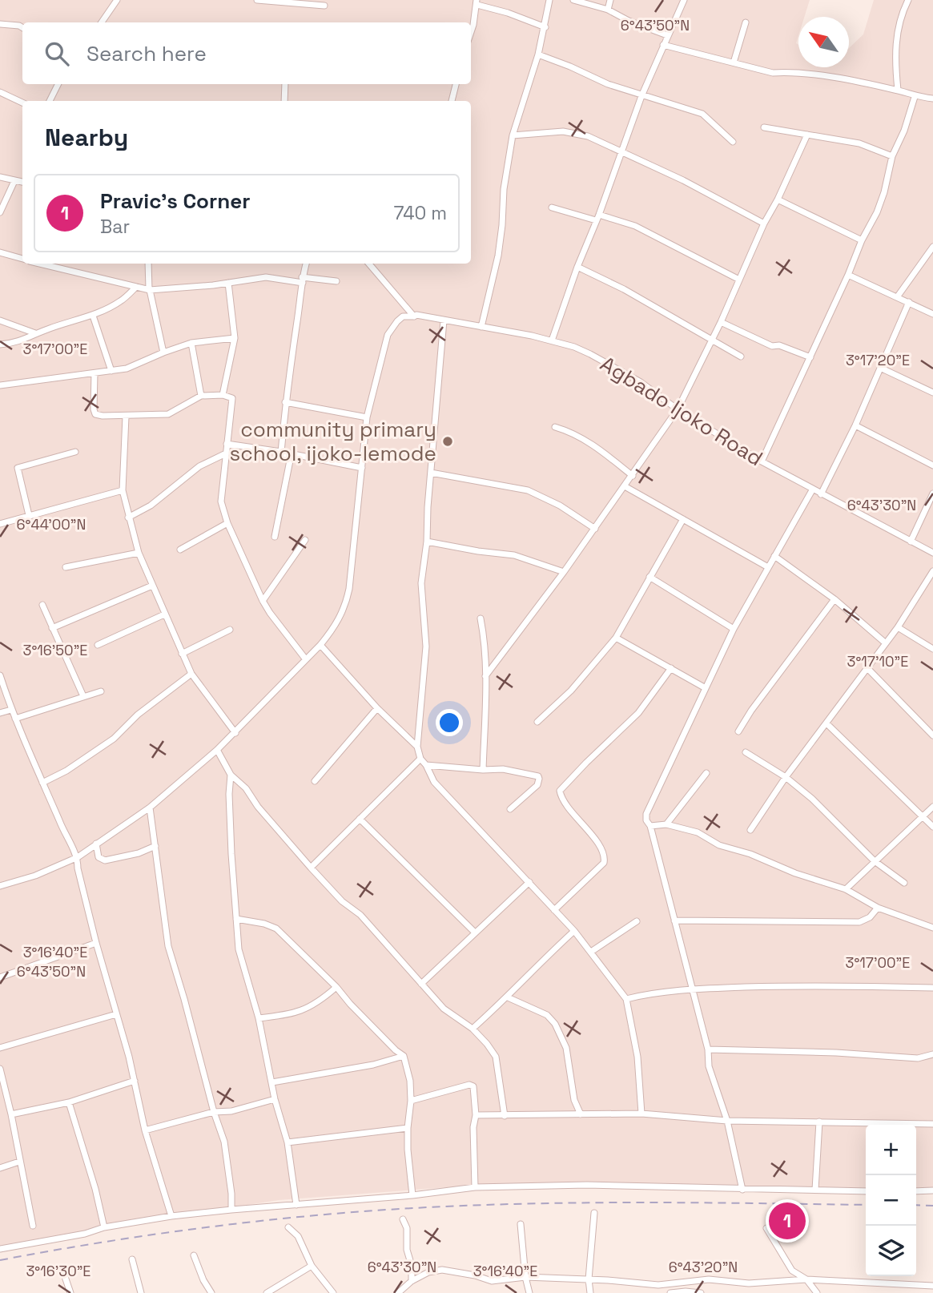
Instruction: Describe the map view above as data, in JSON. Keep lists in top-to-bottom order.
{
  "streets": {
    "street": ["Agbado Ijoko Road"]
  },
  "places": ["community primary school, ijoko-lemode"],
  "north": "top left",
  "page": {
    "search": "Search here",
    "heading": "Nearby",
    "list": [
      {
        "mark": "1",
        "name": "Pravic's Corner",
        "note": "Bar",
        "value": "740 m"
      }
    ],
    "map_buttons": ["+", "−"],
    "pins": "1"
  },
  "coordinates": [
    "6°43'50\"N",
    "3°17'00\"E",
    "3°17'20\"E",
    "6°43'30\"N",
    "6°44'00\"N",
    "3°16'50\"E",
    "3°17'10\"E",
    "3°16'40\"E",
    "6°43'20\"N",
    "3°16'30\"E"
  ]
}
